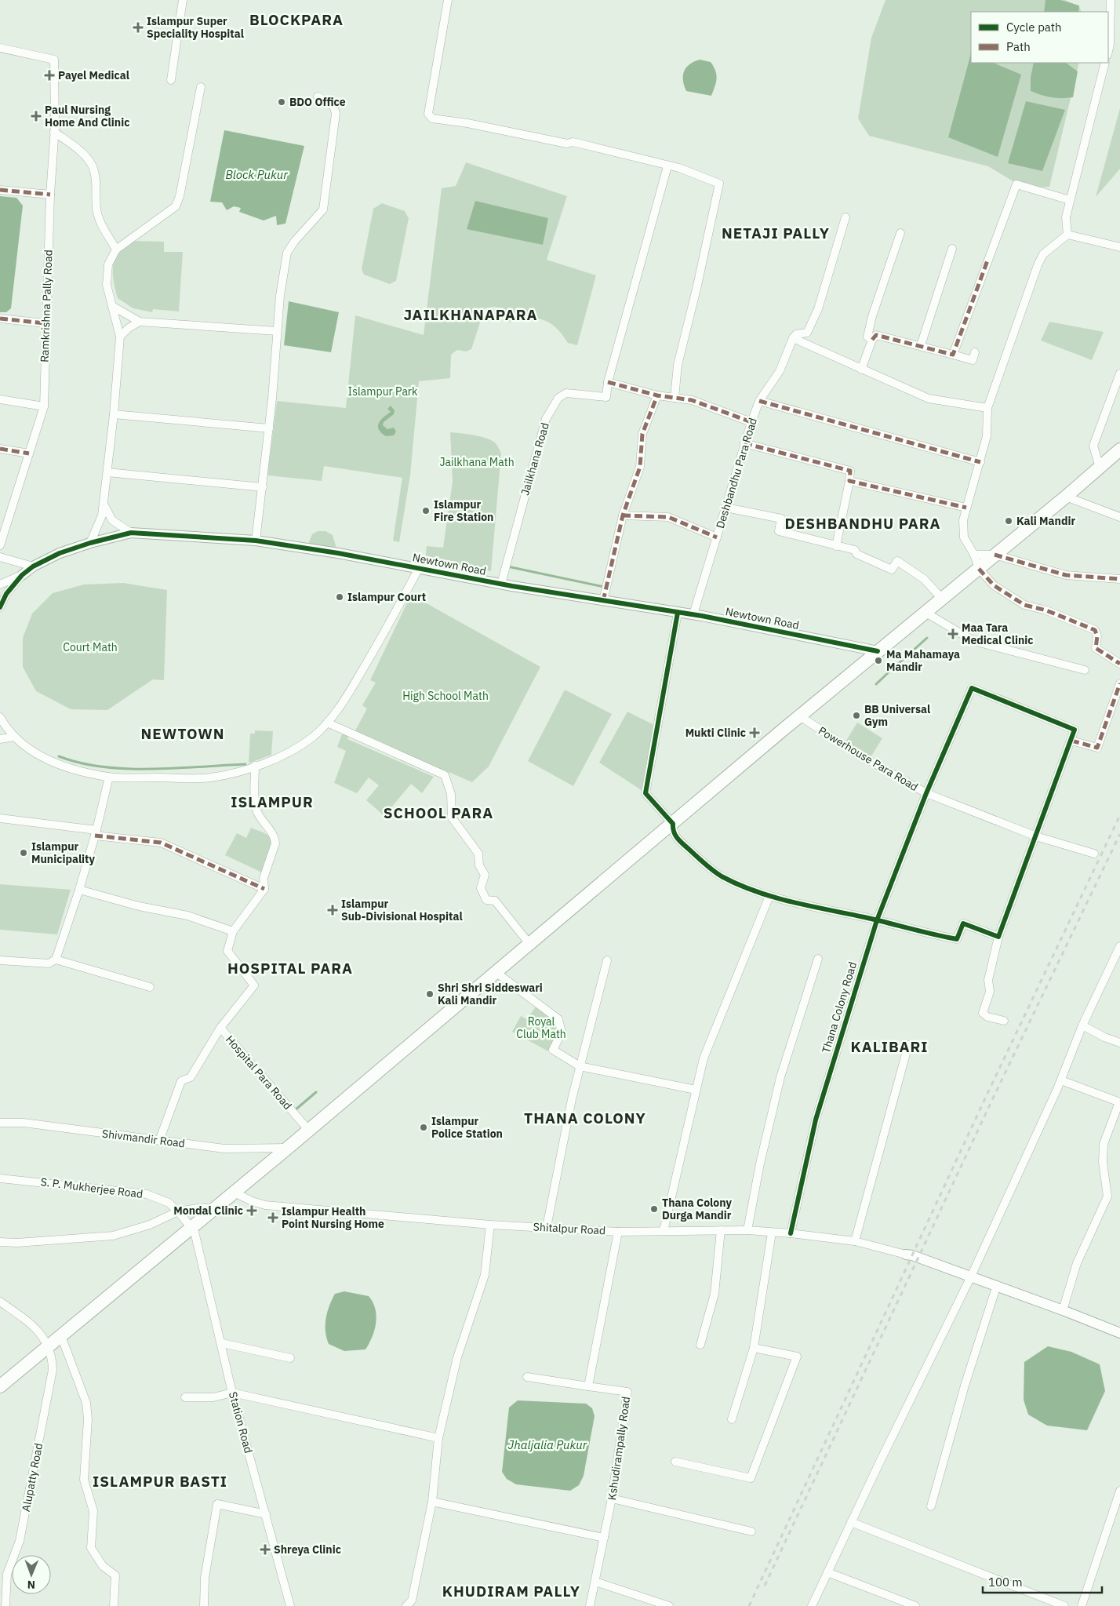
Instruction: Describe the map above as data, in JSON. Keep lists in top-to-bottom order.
{
  "streets": {
    "street": [
      "Ramkrishna Pally Road",
      "Jailkhana Road",
      "Deshbandhu Para Road",
      "Newtown Road",
      "Powerhouse Para Road",
      "Thana Colony Road",
      "Hospital Para Road",
      "Shivmandir Road",
      "S. P. Mukherjee Road",
      "Shitalpur Road",
      "Station Road",
      "Kshudirampally Road",
      "Alupatty Road"
    ]
  },
  "crossings": [
    ["Jailkhana Road", "Newtown Road"],
    ["Deshbandhu Para Road", "Newtown Road"],
    ["Powerhouse Para Road", "Thana Colony Road"],
    ["Thana Colony Road", "Shitalpur Road"],
    ["S. P. Mukherjee Road", "Station Road"]
  ],
  "districts": [
    "BLOCKPARA",
    "NETAJI PALLY",
    "JAILKHANAPARA",
    "DESHBANDHU PARA",
    "NEWTOWN",
    "ISLAMPUR",
    "SCHOOL PARA",
    "HOSPITAL PARA",
    "KALIBARI",
    "THANA COLONY",
    "ISLAMPUR BASTI",
    "KHUDIRAM PALLY"
  ],
  "water": ["Block Pukur", "Jhaljalia Pukur"],
  "parks": [
    "Islampur Park",
    "Jailkhana Math",
    "Court Math",
    "High School Math",
    "Royal Club Math"
  ],
  "places": {
    "health": [
      "Islampur Super Speciality Hospital",
      "Payel Medical",
      "Paul Nursing Home And Clinic",
      "Maa Tara Medical Clinic",
      "Mukti Clinic",
      "Islampur Sub-Divisional Hospital",
      "Mondal Clinic",
      "Islampur Health Point Nursing Home",
      "Shreya Clinic"
    ],
    "other": [
      "BDO Office",
      "Islampur Fire Station",
      "Kali Mandir",
      "Islampur Court",
      "Ma Mahamaya Mandir",
      "BB Universal Gym",
      "Islampur Municipality",
      "Shri Shri Siddeswari Kali Mandir",
      "Islampur Police Station",
      "Thana Colony Durga Mandir"
    ]
  },
  "legend": ["Cycle path", "Path"],
  "scale_bar": "100 m",
  "north": "bottom"
}
